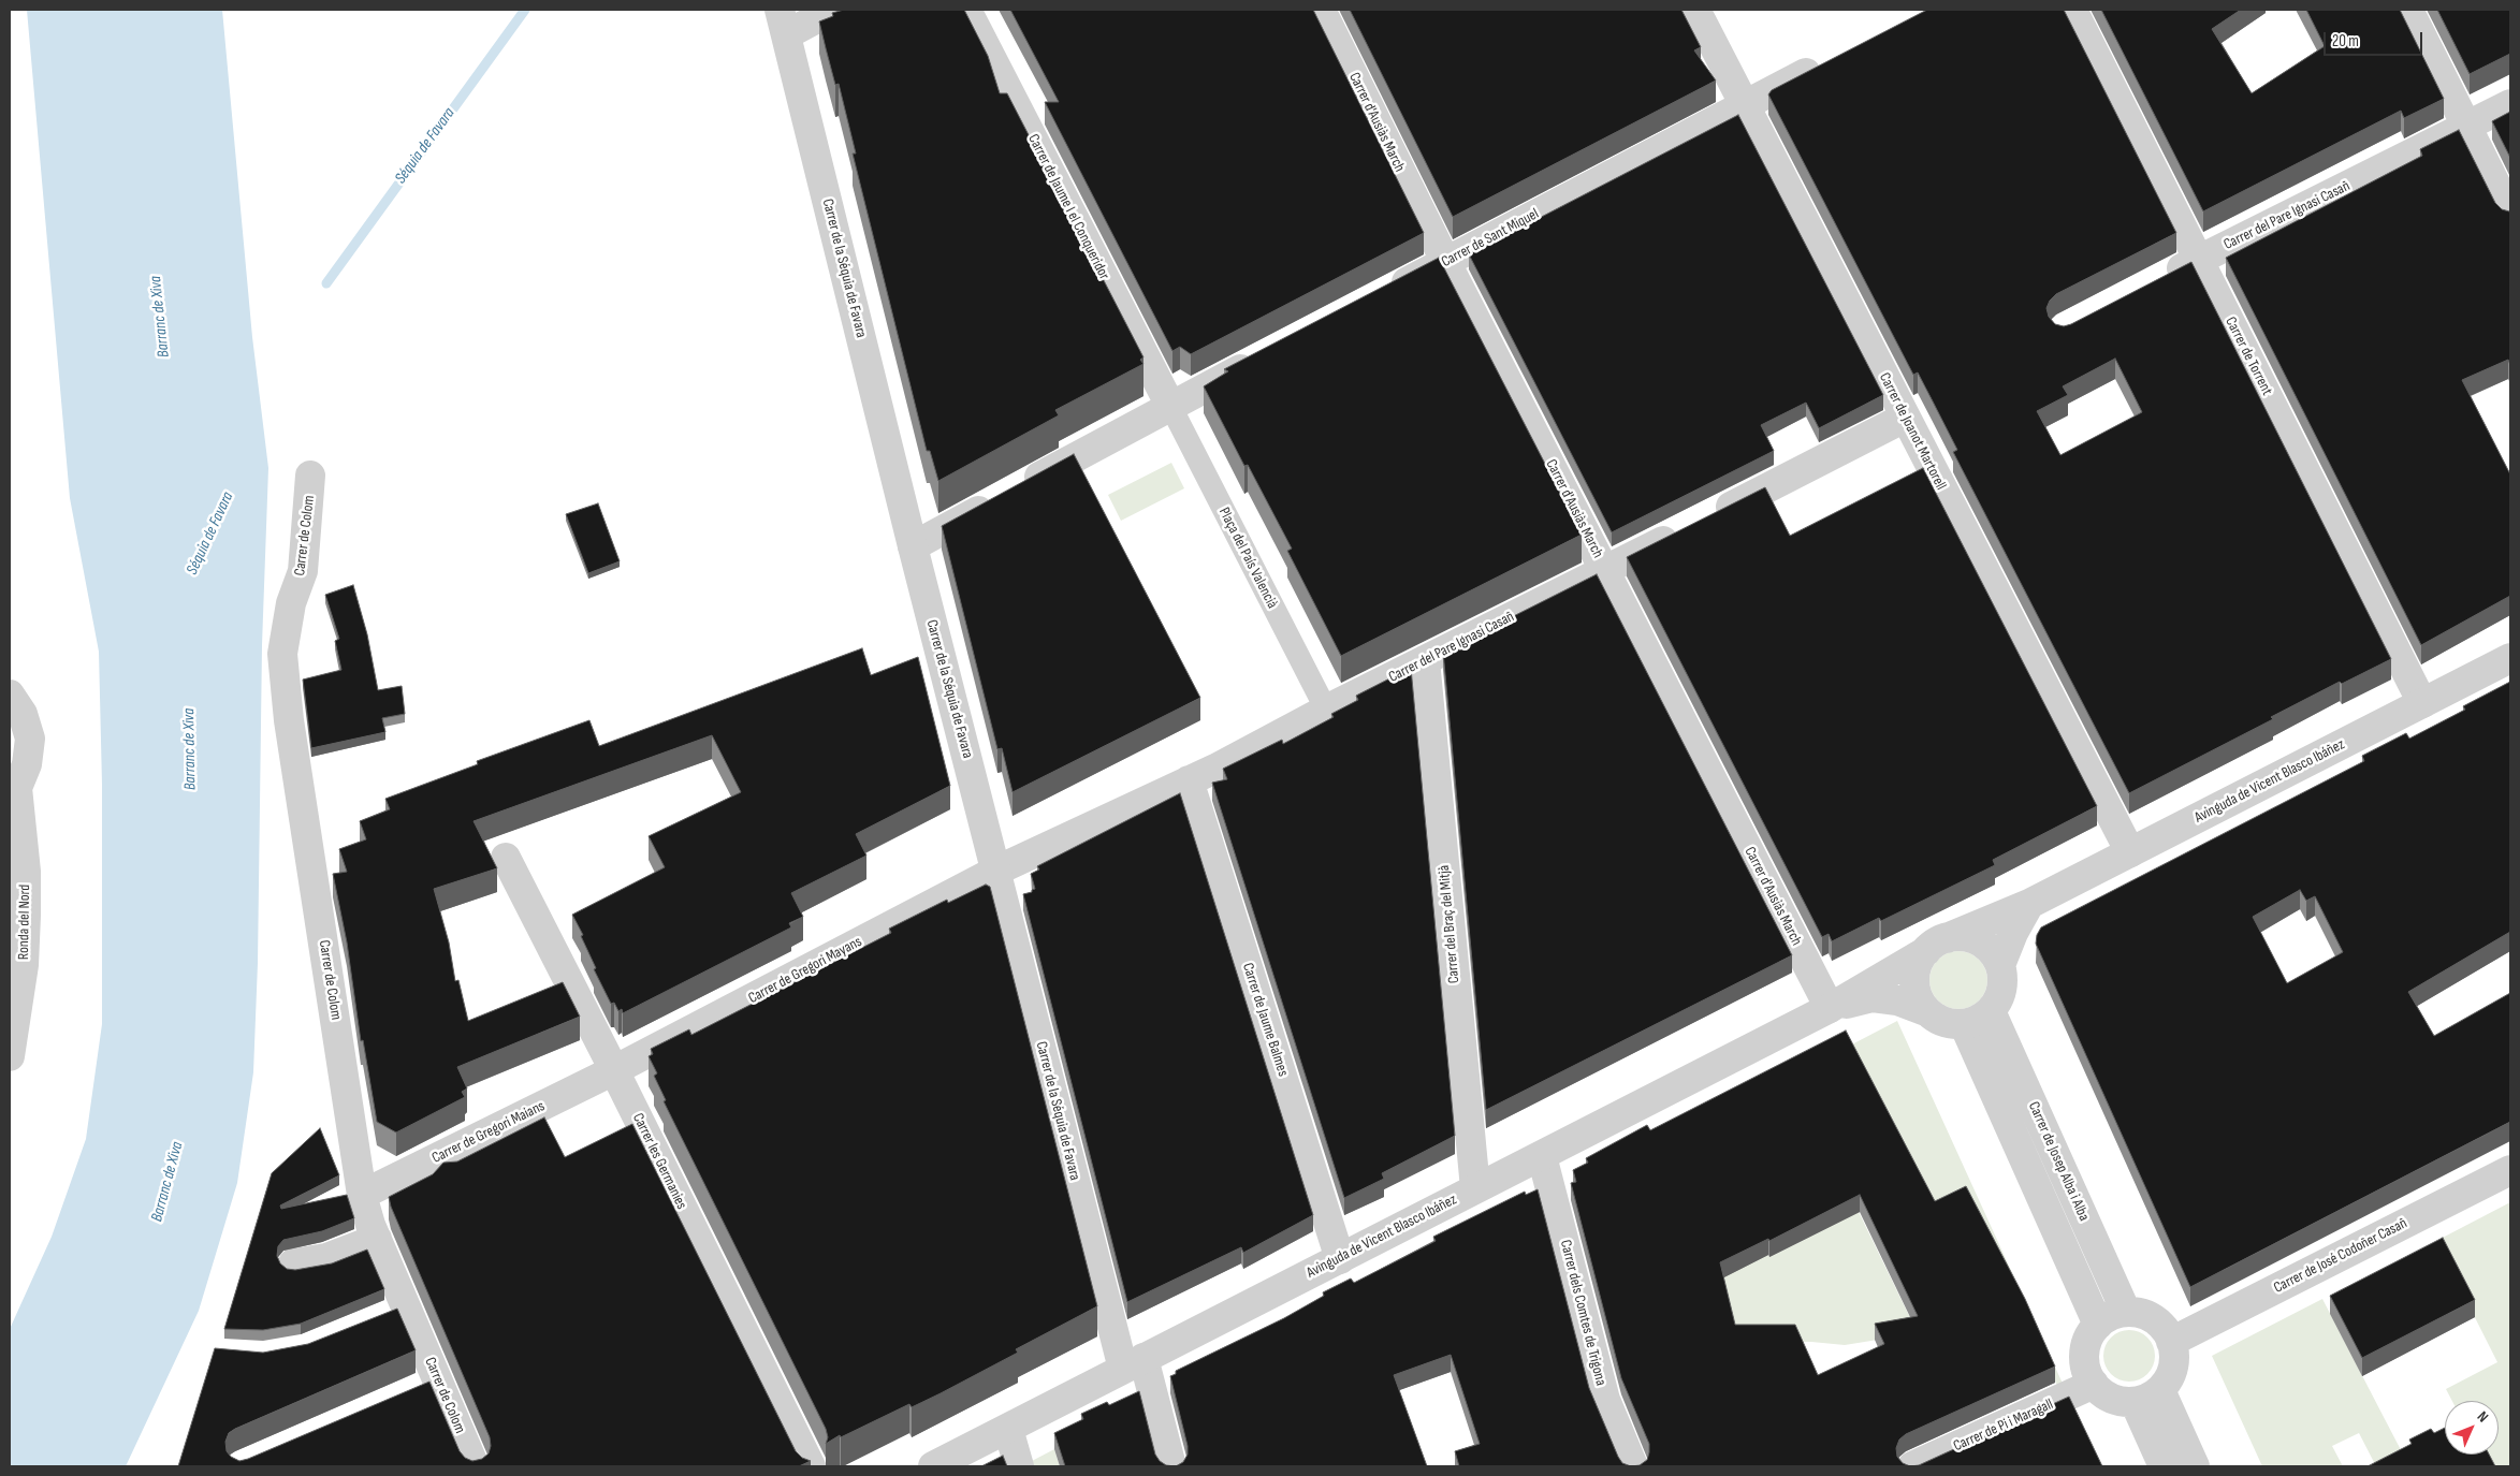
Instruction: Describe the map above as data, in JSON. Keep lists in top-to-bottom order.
{
  "streets": {
    "street": [
      "Carrer d'Ausiàs March",
      "Carrer de Jaume I el Conqueridor",
      "Carrer del Pare Ignasi Casañ",
      "Carrer de Sant Miquel",
      "Carrer de la Séquia de Favara",
      "Carrer de Torrent",
      "Carrer de Joanot Martorell",
      "Carrer de Colom",
      "Plaça del País Valencià",
      "Avinguda de Vicent Blasco Ibáñez",
      "Ronda del Nord",
      "Carrer del Braç del Mitjà",
      "Carrer de Gregori Mayans",
      "Carrer de Jaume Balmes",
      "Carrer de Gregori Maians",
      "Carrer les Germanies",
      "Carrer de Josep Alba i Alba",
      "Carrer de José Codoñer Casañ",
      "Carrer dels Comtes de Trigona",
      "Carrer de Pi i Maragall"
    ]
  },
  "crossings": [
    ["Carrer d'Ausiàs March", "Carrer del Pare Ignasi Casañ"],
    ["Carrer d'Ausiàs March", "Carrer de Sant Miquel"],
    ["Carrer d'Ausiàs March", "Avinguda de Vicent Blasco Ibáñez"],
    ["Carrer de Jaume I el Conqueridor", "Plaça del País Valencià"],
    ["Carrer del Pare Ignasi Casañ", "Carrer de la Séquia de Favara"],
    ["Carrer del Pare Ignasi Casañ", "Carrer de Torrent"],
    ["Carrer del Pare Ignasi Casañ", "Carrer de Joanot Martorell"],
    ["Carrer del Pare Ignasi Casañ", "Plaça del País Valencià"],
    ["Carrer del Pare Ignasi Casañ", "Carrer del Braç del Mitjà"],
    ["Carrer del Pare Ignasi Casañ", "Carrer de Gregori Mayans"],
    ["Carrer del Pare Ignasi Casañ", "Carrer de Jaume Balmes"],
    ["Carrer de Sant Miquel", "Carrer de Joanot Martorell"],
    ["Carrer de la Séquia de Favara", "Avinguda de Vicent Blasco Ibáñez"],
    ["Carrer de la Séquia de Favara", "Carrer de Gregori Mayans"],
    ["Carrer de Torrent", "Avinguda de Vicent Blasco Ibáñez"],
    ["Carrer de Joanot Martorell", "Avinguda de Vicent Blasco Ibáñez"],
    ["Carrer de Colom", "Carrer de Gregori Maians"],
    ["Avinguda de Vicent Blasco Ibáñez", "Carrer del Braç del Mitjà"],
    ["Avinguda de Vicent Blasco Ibáñez", "Carrer de Jaume Balmes"],
    ["Avinguda de Vicent Blasco Ibáñez", "Carrer de Josep Alba i Alba"],
    ["Avinguda de Vicent Blasco Ibáñez", "Carrer dels Comtes de Trigona"],
    ["Carrer de Gregori Mayans", "Carrer de Gregori Maians"],
    ["Carrer de Gregori Mayans", "Carrer les Germanies"],
    ["Carrer de Gregori Maians", "Carrer les Germanies"],
    ["Carrer de Josep Alba i Alba", "Carrer de José Codoñer Casañ"],
    ["Carrer de Josep Alba i Alba", "Carrer de Pi i Maragall"],
    ["Carrer de José Codoñer Casañ", "Carrer de Pi i Maragall"]
  ],
  "water": ["Séquia de Favara", "Barranc de Xiva"],
  "scale_bar": "20 m",
  "north": "top right"
}
